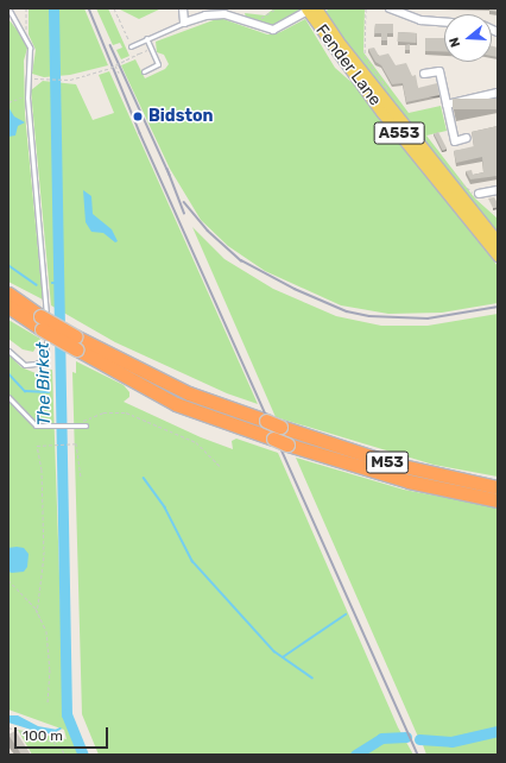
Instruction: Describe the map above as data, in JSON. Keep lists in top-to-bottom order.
{
  "streets": {
    "highway": ["M53"],
    "main road": ["Fender Lane", "A553"]
  },
  "water": ["The Birket"],
  "places": ["Bidston"],
  "scale_bar": "100 m",
  "north": "left"
}
